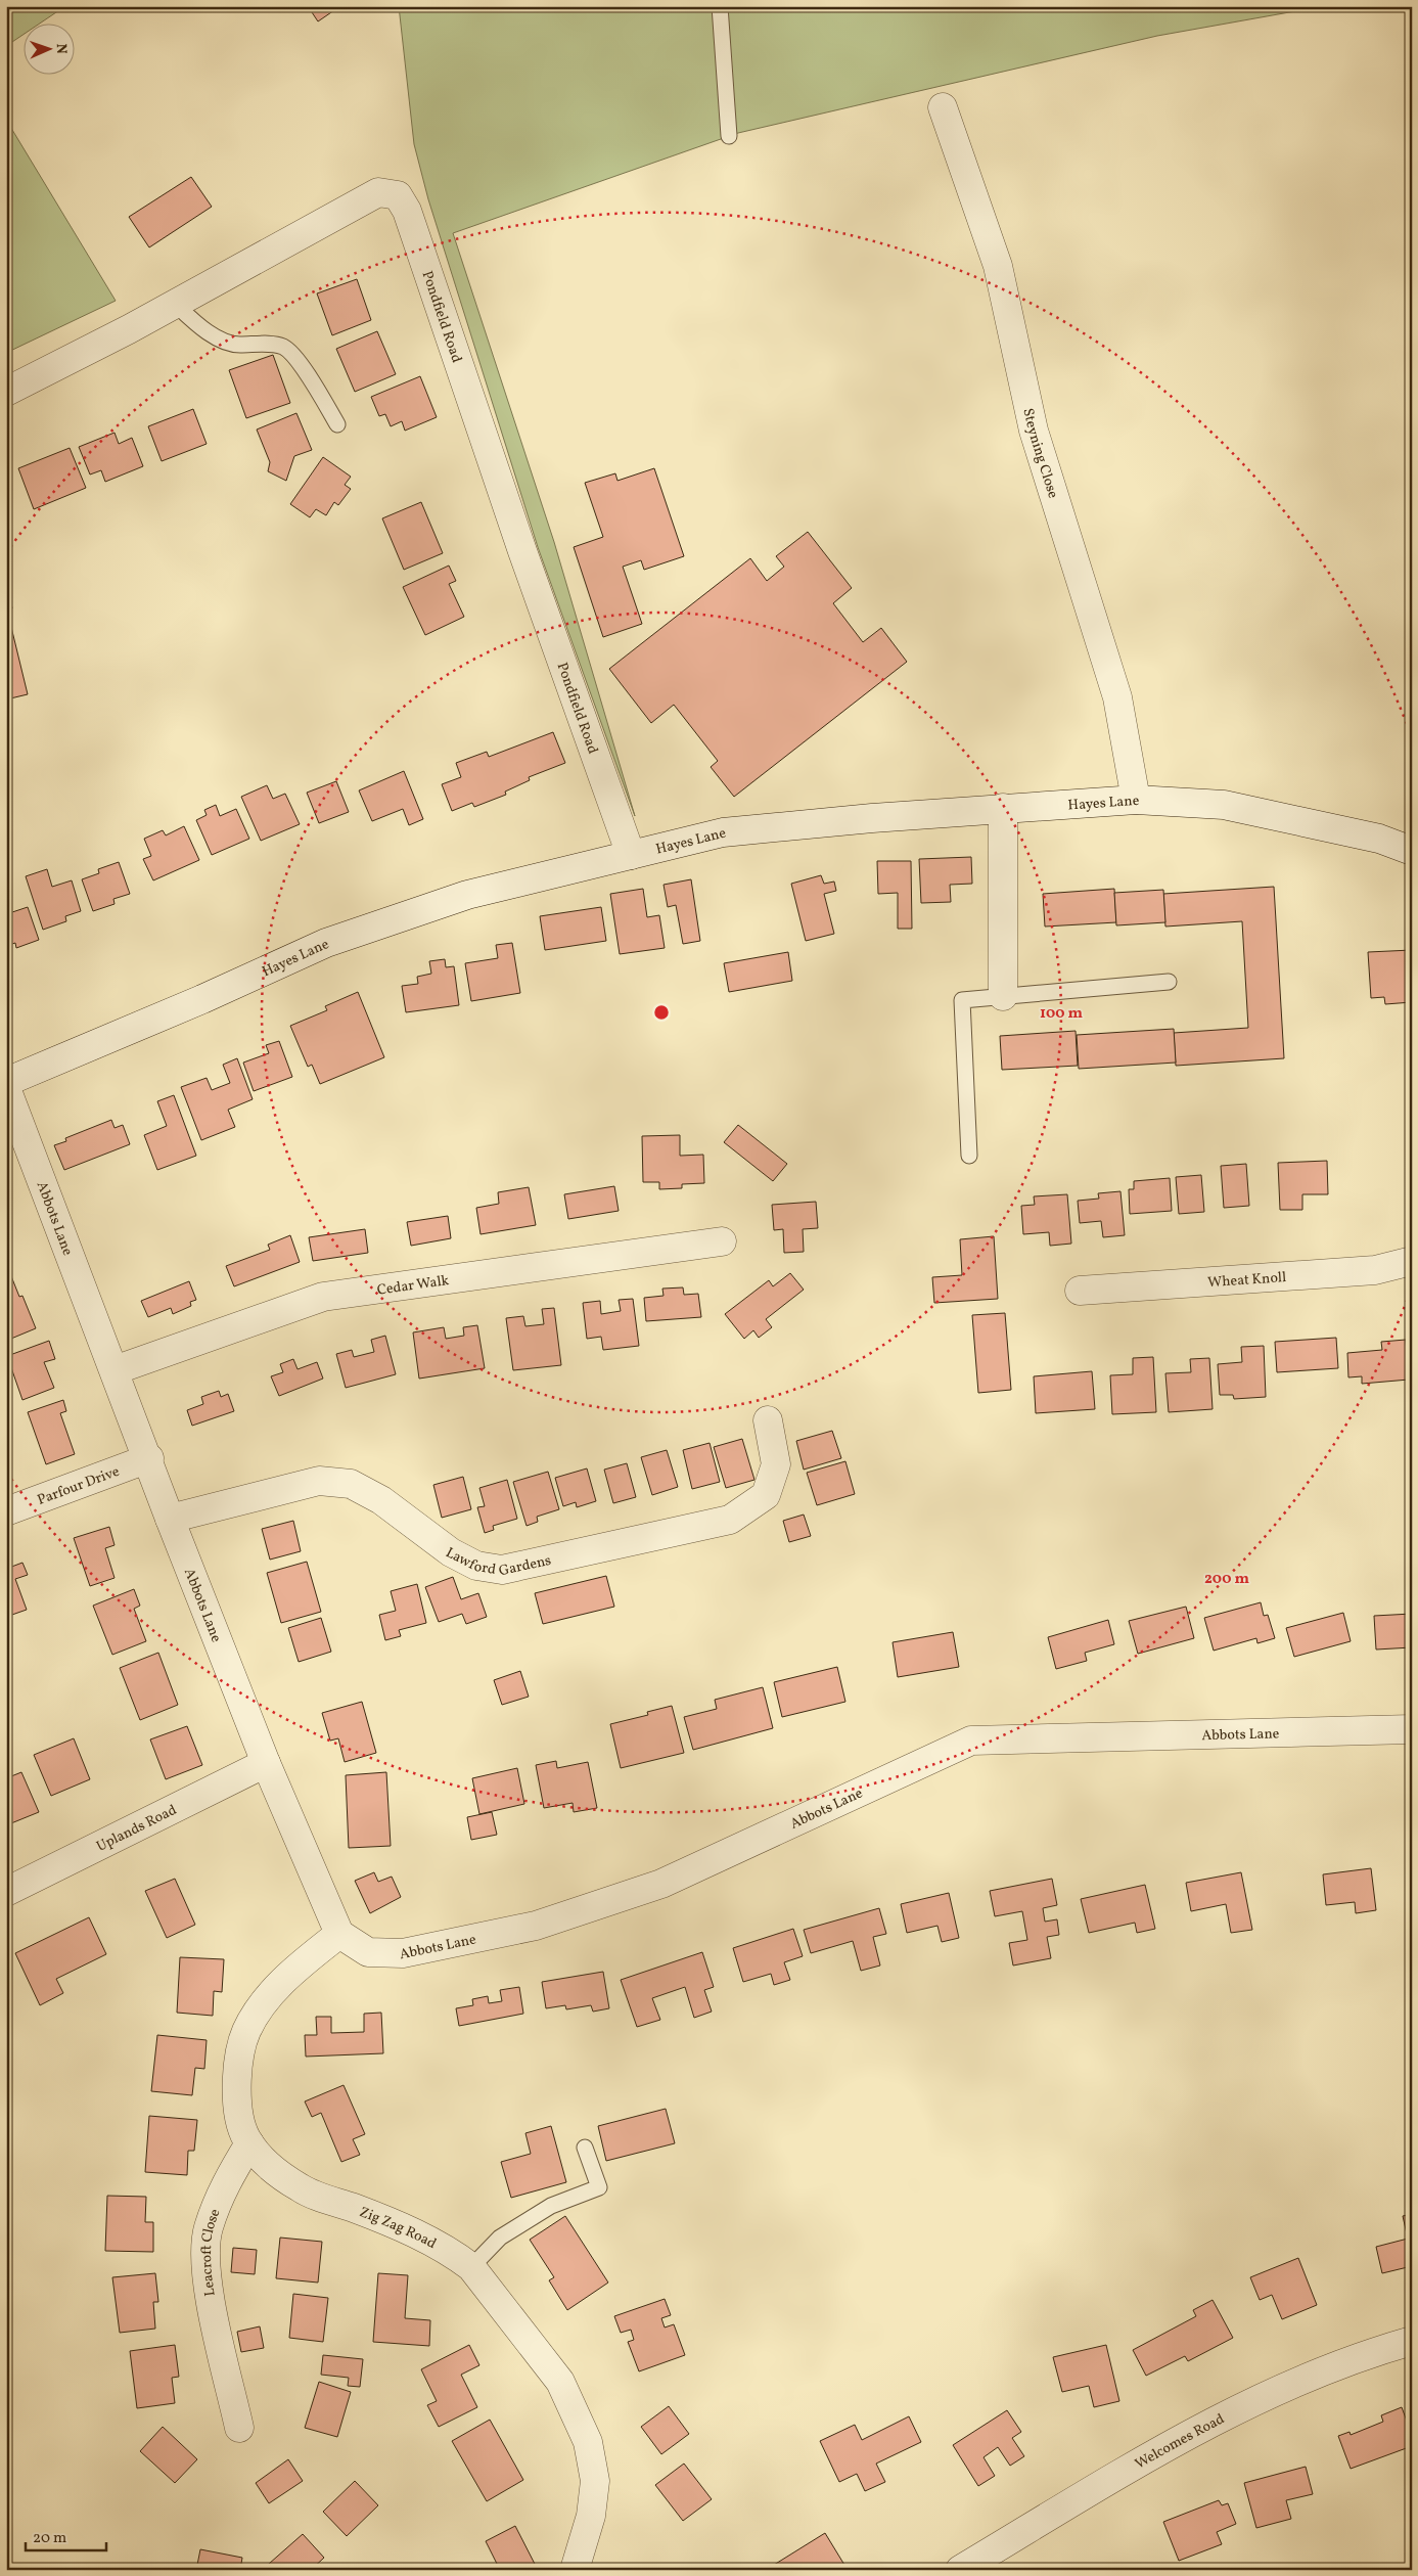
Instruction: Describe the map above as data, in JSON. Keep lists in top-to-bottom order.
{
  "streets": {
    "street": [
      "Pondfield Road",
      "Steyning Close",
      "Hayes Lane",
      "Abbots Lane",
      "Wheat Knoll",
      "Cedar Walk",
      "Parfour Drive",
      "Lawford Gardens",
      "Uplands Road",
      "Zig Zag Road",
      "Leacroft Close",
      "Welcomes Road"
    ]
  },
  "crossings": [
    ["Pondfield Road", "Hayes Lane"],
    ["Steyning Close", "Hayes Lane"],
    ["Abbots Lane", "Cedar Walk"],
    ["Abbots Lane", "Parfour Drive"],
    ["Abbots Lane", "Lawford Gardens"],
    ["Abbots Lane", "Uplands Road"],
    ["Abbots Lane", "Zig Zag Road"],
    ["Zig Zag Road", "Leacroft Close"]
  ],
  "scale_bar": "20 m",
  "north": "right",
  "rings": ["100 m", "200 m"]
}
